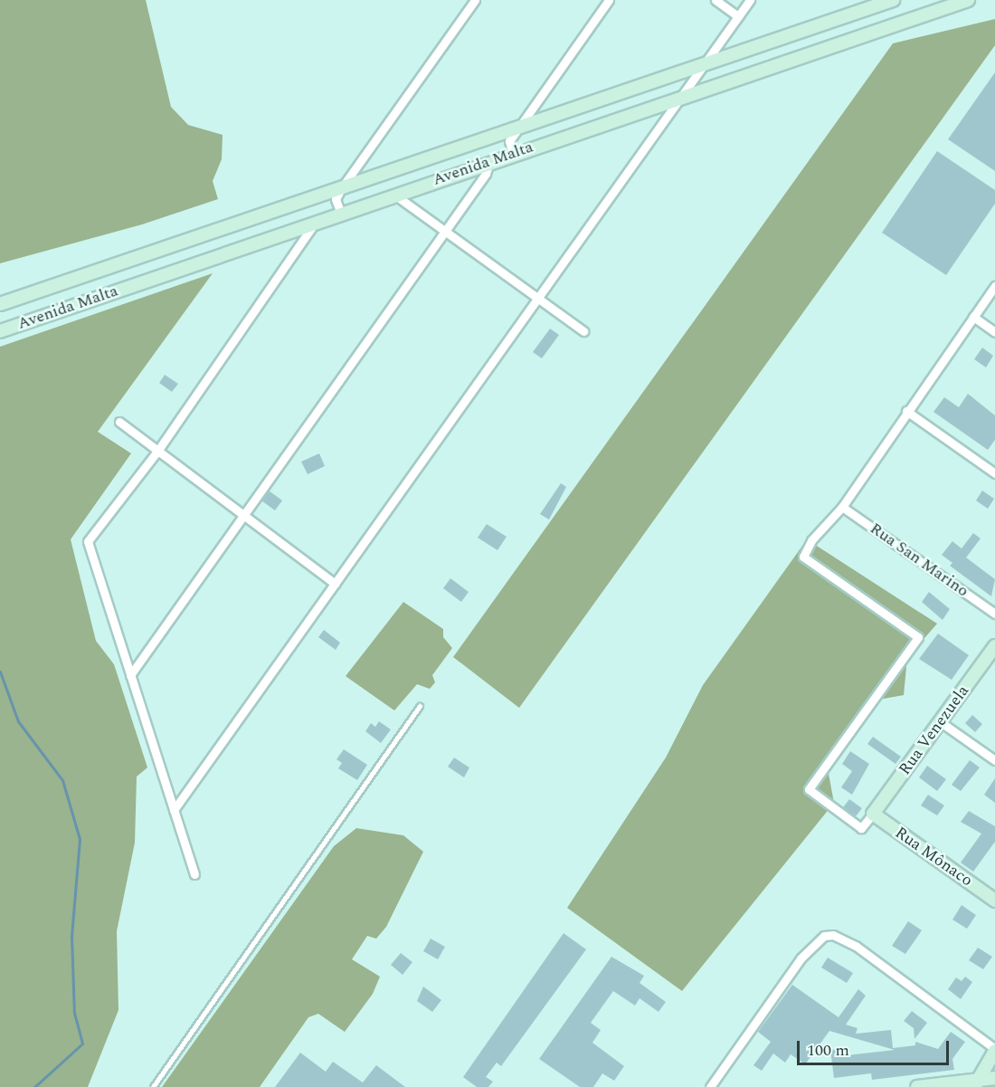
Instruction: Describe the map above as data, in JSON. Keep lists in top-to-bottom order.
{
  "streets": {
    "street": [
      "Avenida Malta",
      "Rua San Marino",
      "Rua Venezuela",
      "Rua Mônaco"
    ]
  },
  "crossings": [
    ["Rua Venezuela", "Rua Mônaco"]
  ],
  "scale_bar": "100 m"
}
